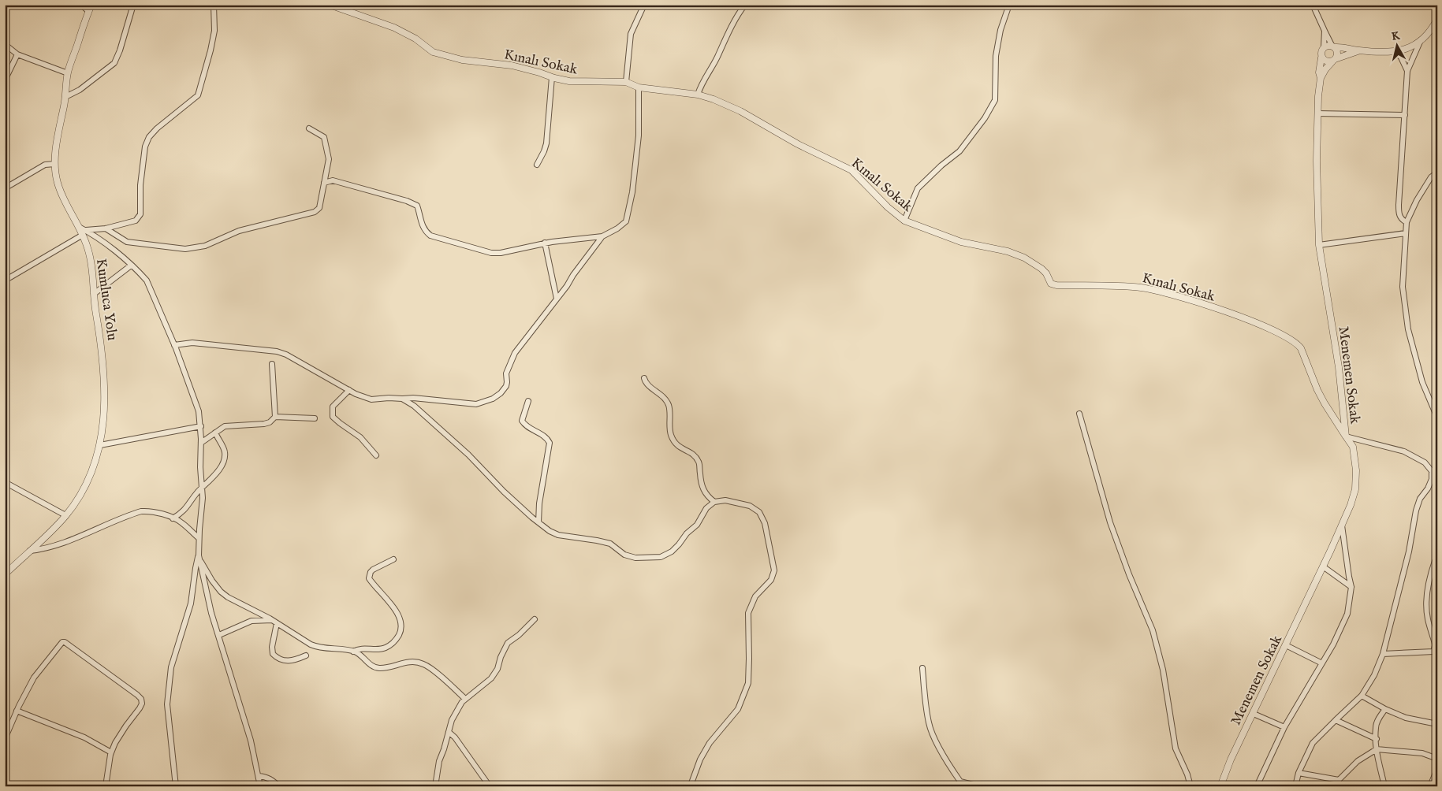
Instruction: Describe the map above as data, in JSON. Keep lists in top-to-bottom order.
{
  "streets": {
    "street": ["Kınalı Sokak", "Kumluca Yolu", "Menemen Sokak"]
  },
  "crossings": [
    ["Kınalı Sokak", "Menemen Sokak"]
  ],
  "north": "top"
}
